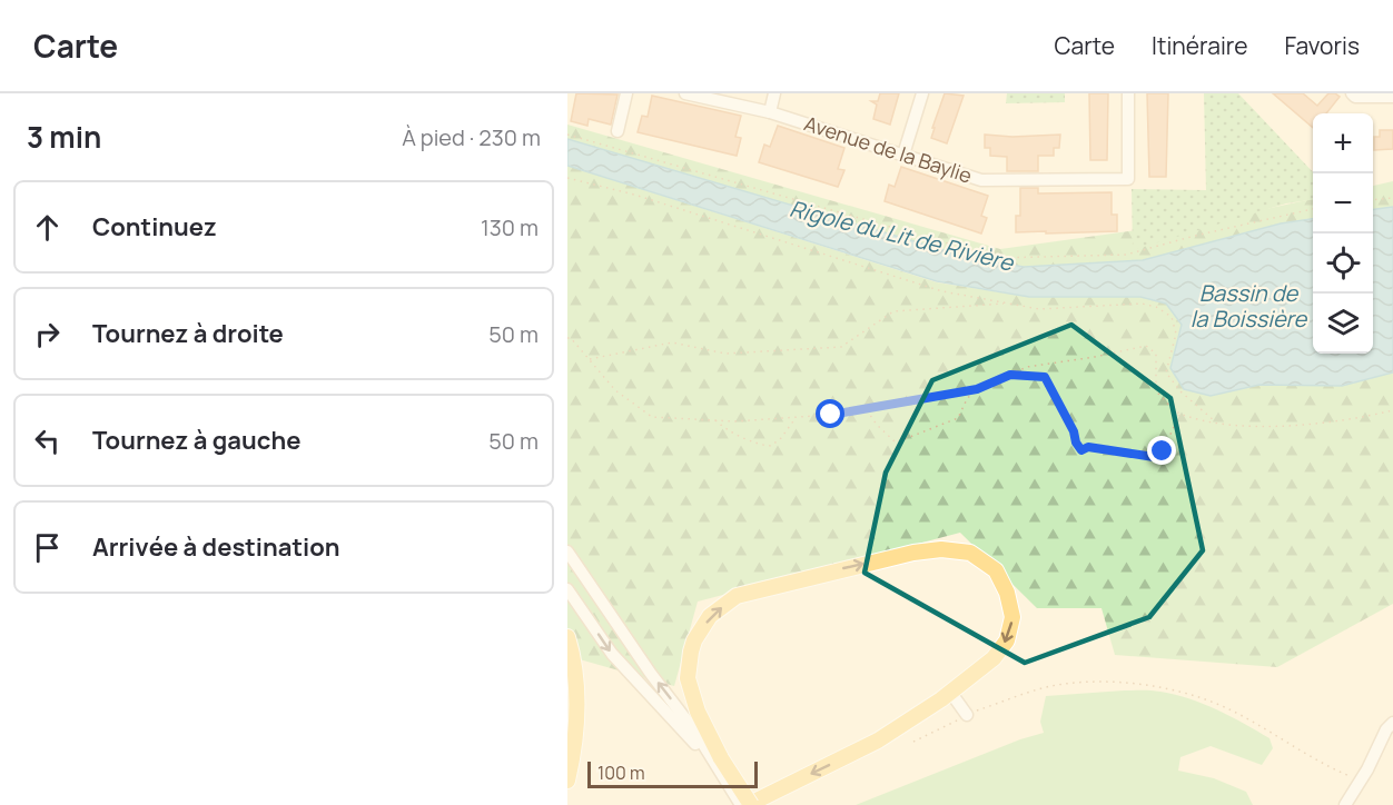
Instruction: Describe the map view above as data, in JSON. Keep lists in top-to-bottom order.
{
  "streets": {
    "street": ["Avenue de la Baylie"]
  },
  "water": ["Rigole du Lit de Rivière", "Bassin de la Boissière"],
  "scale_bar": "100 m",
  "page": {
    "header": "Carte",
    "nav": ["Carte", "Itinéraire", "Favoris"],
    "heading": ["3 min", "À pied · 230 m"],
    "map_buttons": ["+", "−"],
    "list": [
      ["Continuez", "130 m"],
      ["Tournez à droite", "50 m"],
      ["Tournez à gauche", "50 m"],
      "Arrivée à destination"
    ],
    "scale": "100 m"
  }
}
